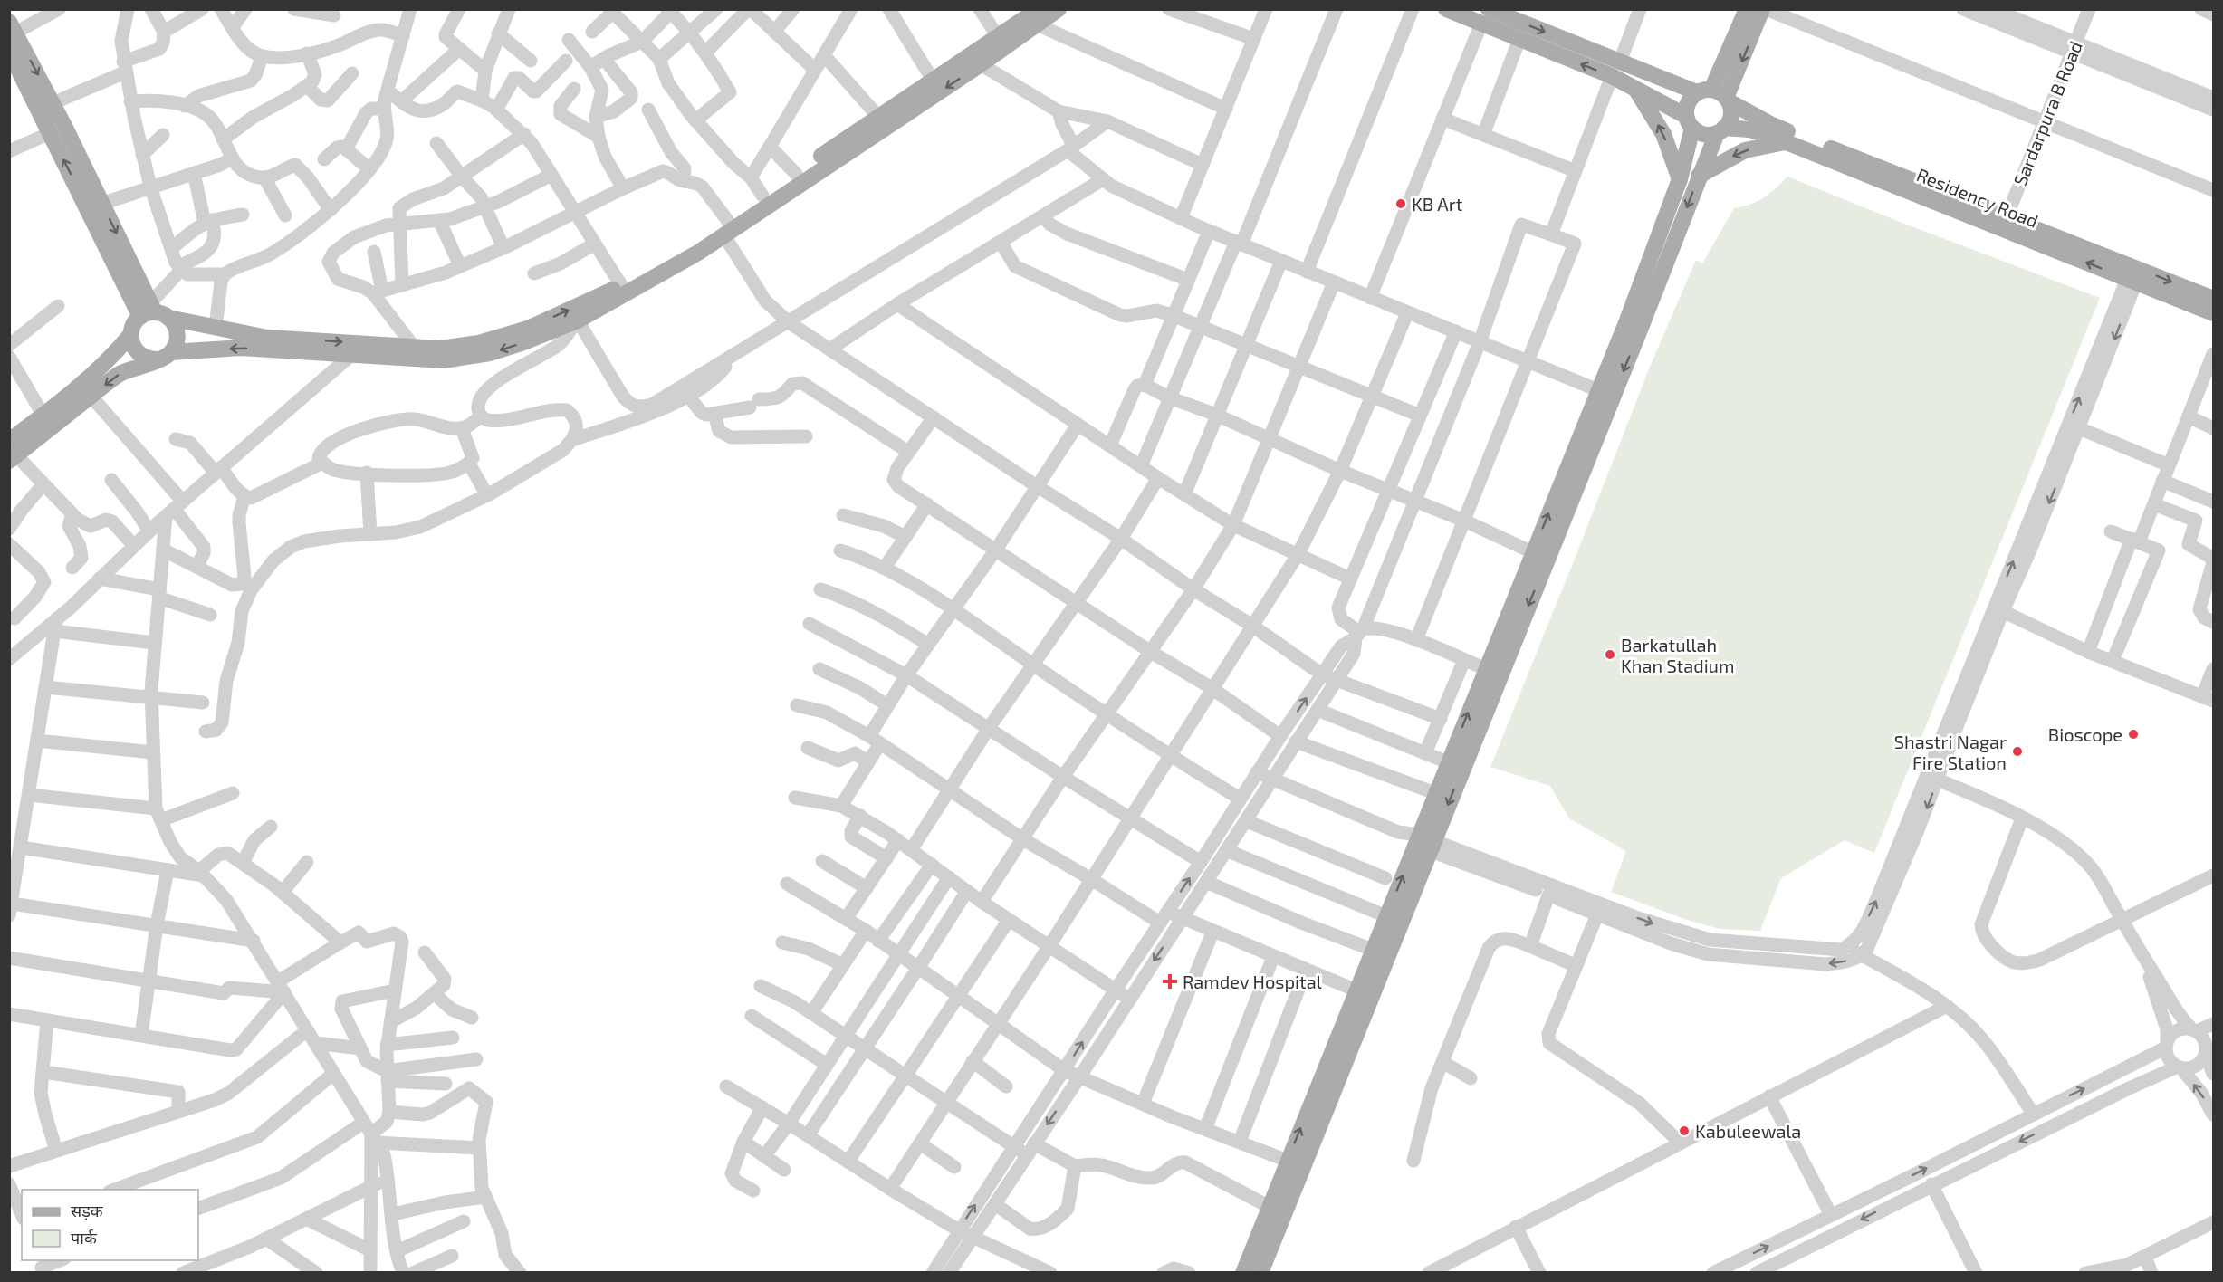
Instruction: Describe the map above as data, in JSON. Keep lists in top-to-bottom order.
{
  "streets": {
    "main road": ["Residency Road"],
    "street": ["Sardarpura B Road"]
  },
  "crossings": [
    ["Sardarpura B Road", "Residency Road"]
  ],
  "places": {
    "other": [
      "KB Art",
      "Barkatullah Khan Stadium",
      "Bioscope",
      "Shastri Nagar Fire Station",
      "Kabuleewala"
    ],
    "health": ["Ramdev Hospital"]
  },
  "legend": ["सड़क", "पार्क"]
}
